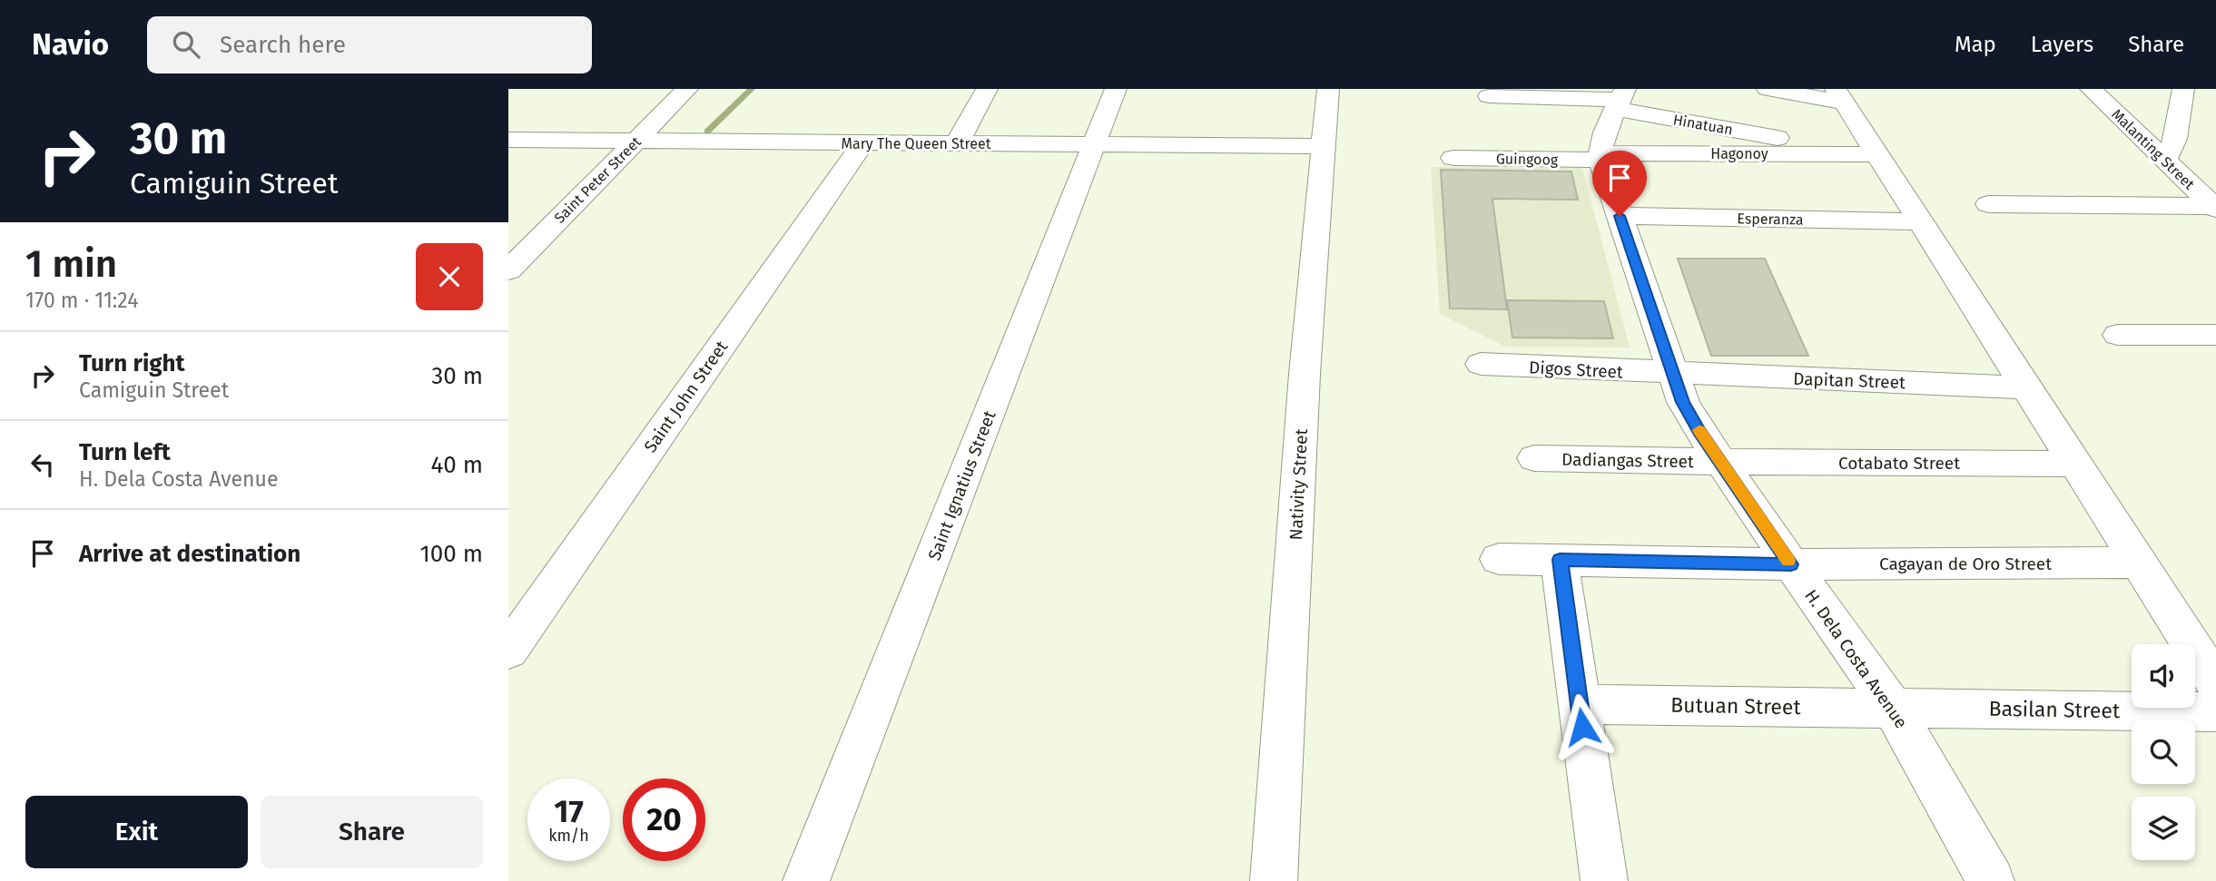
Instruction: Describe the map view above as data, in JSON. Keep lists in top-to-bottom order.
{
  "streets": {
    "street": [
      "Hinatuan",
      "Mary The Queen Street",
      "Malanting Street",
      "Hagonoy",
      "Guingoog",
      "Saint Peter Street",
      "Esperanza",
      "Digos Street",
      "Dapitan Street",
      "Saint John Street",
      "Dadiangas Street",
      "Cotabato Street",
      "Nativity Street",
      "Saint Ignatius Street",
      "Cagayan de Oro Street",
      "H. Dela Costa Avenue",
      "Butuan Street",
      "Basilan Street"
    ]
  },
  "crossings": [
    ["Mary The Queen Street", "Saint Peter Street"],
    ["Mary The Queen Street", "Saint John Street"],
    ["Mary The Queen Street", "Nativity Street"],
    ["Mary The Queen Street", "Saint Ignatius Street"],
    ["Hagonoy", "Guingoog"],
    ["Hagonoy", "H. Dela Costa Avenue"],
    ["Guingoog", "H. Dela Costa Avenue"],
    ["Esperanza", "H. Dela Costa Avenue"],
    ["Digos Street", "Dapitan Street"],
    ["Digos Street", "H. Dela Costa Avenue"],
    ["Dapitan Street", "H. Dela Costa Avenue"],
    ["Dadiangas Street", "Cotabato Street"],
    ["Dadiangas Street", "H. Dela Costa Avenue"],
    ["Cotabato Street", "H. Dela Costa Avenue"],
    ["Cagayan de Oro Street", "H. Dela Costa Avenue"],
    ["H. Dela Costa Avenue", "Butuan Street"],
    ["H. Dela Costa Avenue", "Basilan Street"],
    ["Butuan Street", "Basilan Street"]
  ],
  "page": {
    "header": "Navio",
    "search": "Search here",
    "nav": ["Map", "Layers", "Share"],
    "turn": ["30 m", "Camiguin Street"],
    "heading": ["1 min", "170 m · 11:24"],
    "list": [
      {
        "name": "Turn right",
        "note": "Camiguin Street",
        "value": "30 m"
      },
      {
        "name": "Turn left",
        "note": "H. Dela Costa Avenue",
        "value": "40 m"
      },
      {
        "name": "Arrive at destination",
        "value": "100 m"
      }
    ],
    "speed": "17 km/h",
    "limit": "20",
    "buttons": ["Exit", "Share"]
  }
}
